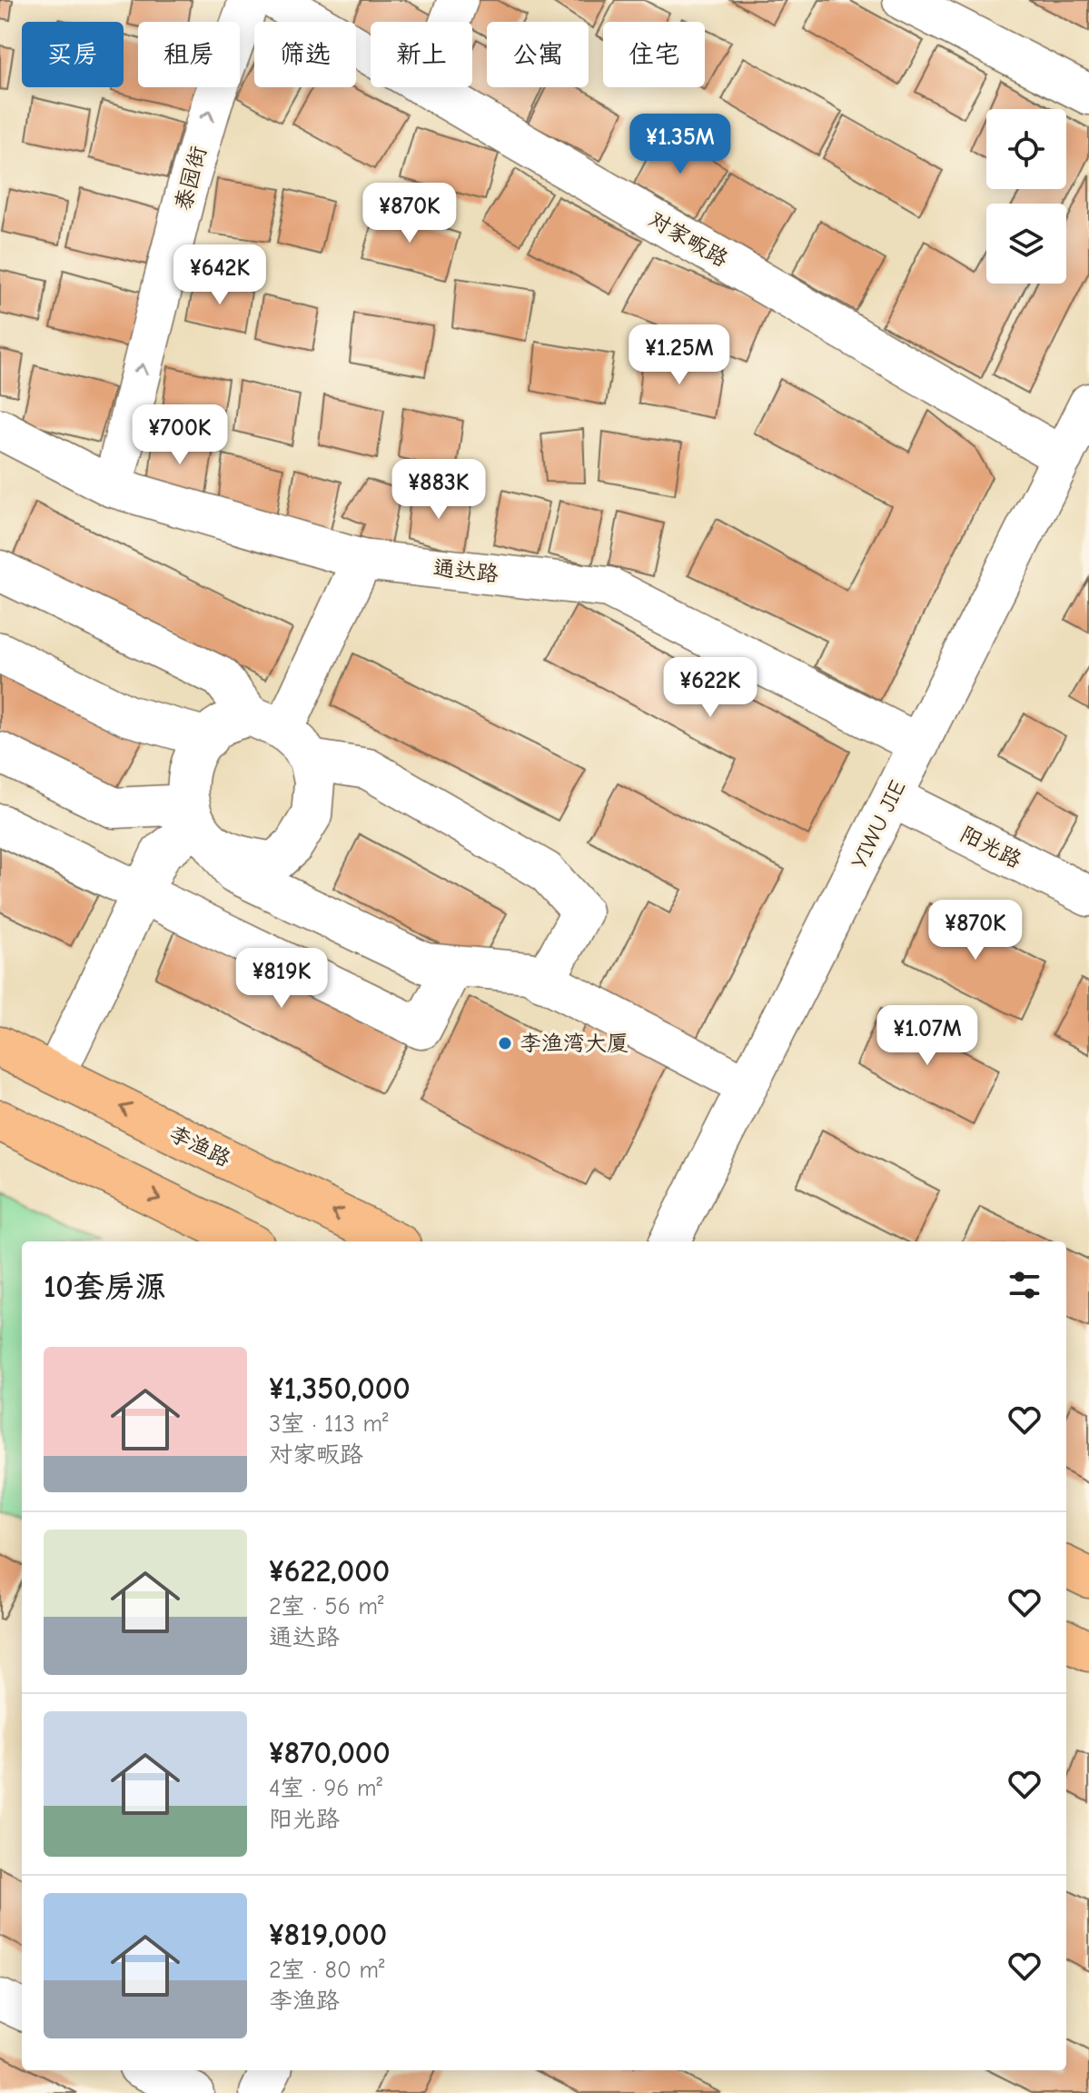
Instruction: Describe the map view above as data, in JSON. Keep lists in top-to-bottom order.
{
  "streets": {
    "main road": ["李渔路"],
    "street": [
      "泰园街",
      "对家畈路",
      "通达路",
      "YIWU JIE",
      "阳光路"
    ]
  },
  "crossings": [
    ["泰园街", "通达路"],
    ["对家畈路", "YIWU JIE"],
    ["通达路", "YIWU JIE"],
    ["YIWU JIE", "阳光路"]
  ],
  "one_way": ["泰园街"],
  "places": ["李渔湾大厦"],
  "page": {
    "chip": [
      "买房",
      "租房",
      "筛选",
      "新上",
      "公寓",
      "住宅"
    ],
    "price": [
      "¥1.35M",
      "¥870K",
      "¥642K",
      "¥1.25M",
      "¥700K",
      "¥883K",
      "¥622K",
      "¥870K",
      "¥819K",
      "¥1.07M"
    ],
    "heading": "10套房源",
    "list": [
      {
        "name": "¥1,350,000",
        "note": "3室 · 113 m² · 对家畈路"
      },
      {
        "name": "¥622,000",
        "note": "2室 · 56 m² · 通达路"
      },
      {
        "name": "¥870,000",
        "note": "4室 · 96 m² · 阳光路"
      },
      {
        "name": "¥819,000",
        "note": "2室 · 80 m² · 李渔路"
      }
    ]
  }
}
